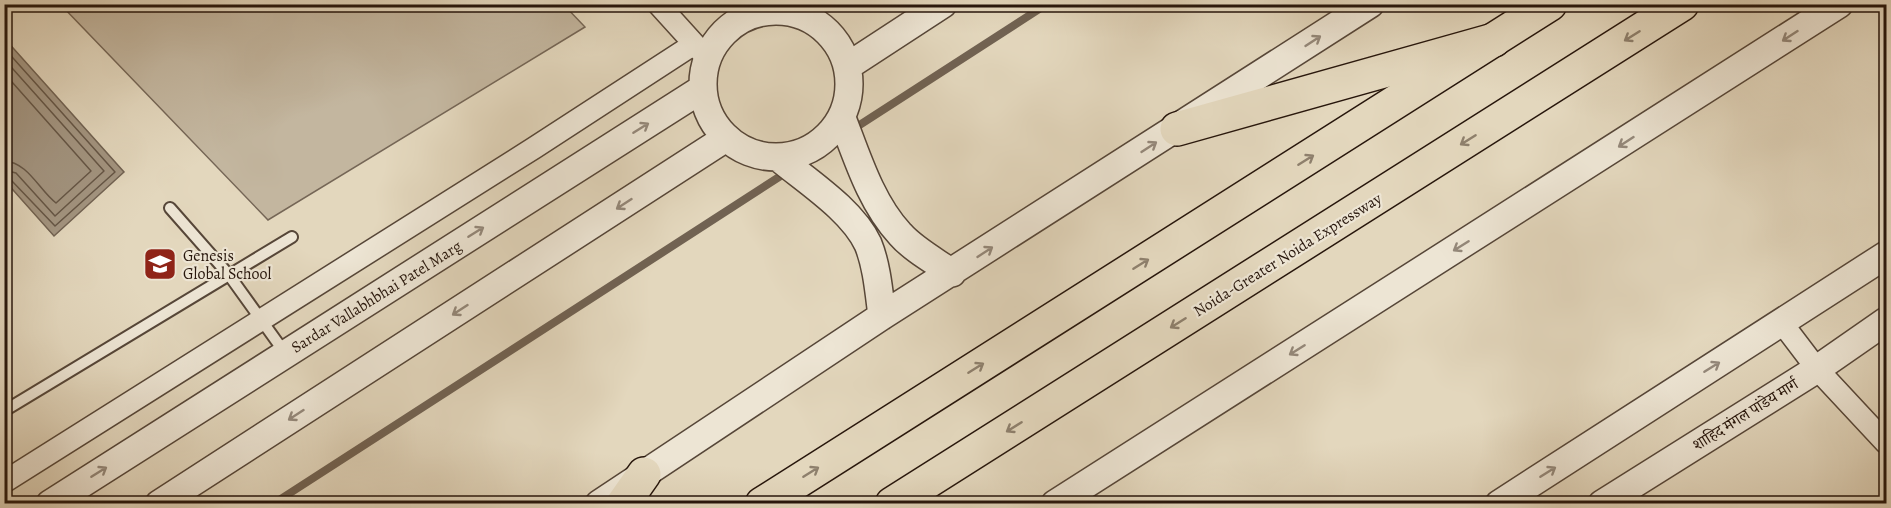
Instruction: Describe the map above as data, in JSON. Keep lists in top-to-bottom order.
{
  "streets": {
    "highway": ["Noida-Greater Noida Expressway"],
    "street": ["Sardar Vallabhbhai Patel Marg", "शाहिद मंगल पांडेय मार्ग"]
  },
  "places": {
    "school or university": ["Genesis Global School"]
  }
}
